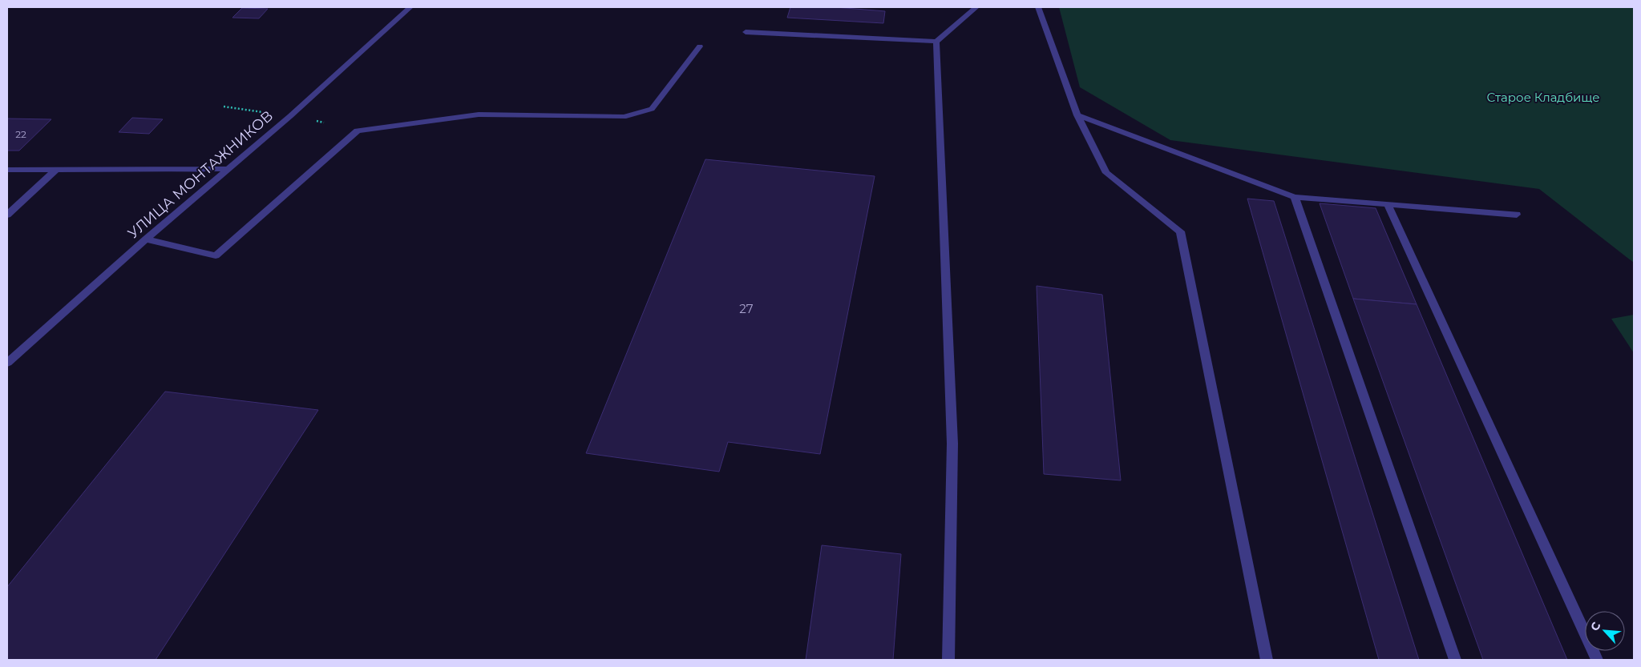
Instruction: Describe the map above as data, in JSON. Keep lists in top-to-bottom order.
{
  "streets": {
    "street": ["УЛИЦА МОНТАЖНИКОВ"]
  },
  "parks": ["Старое Кладбище"],
  "house_numbers": ["22", "27"],
  "north": "top left"
}
